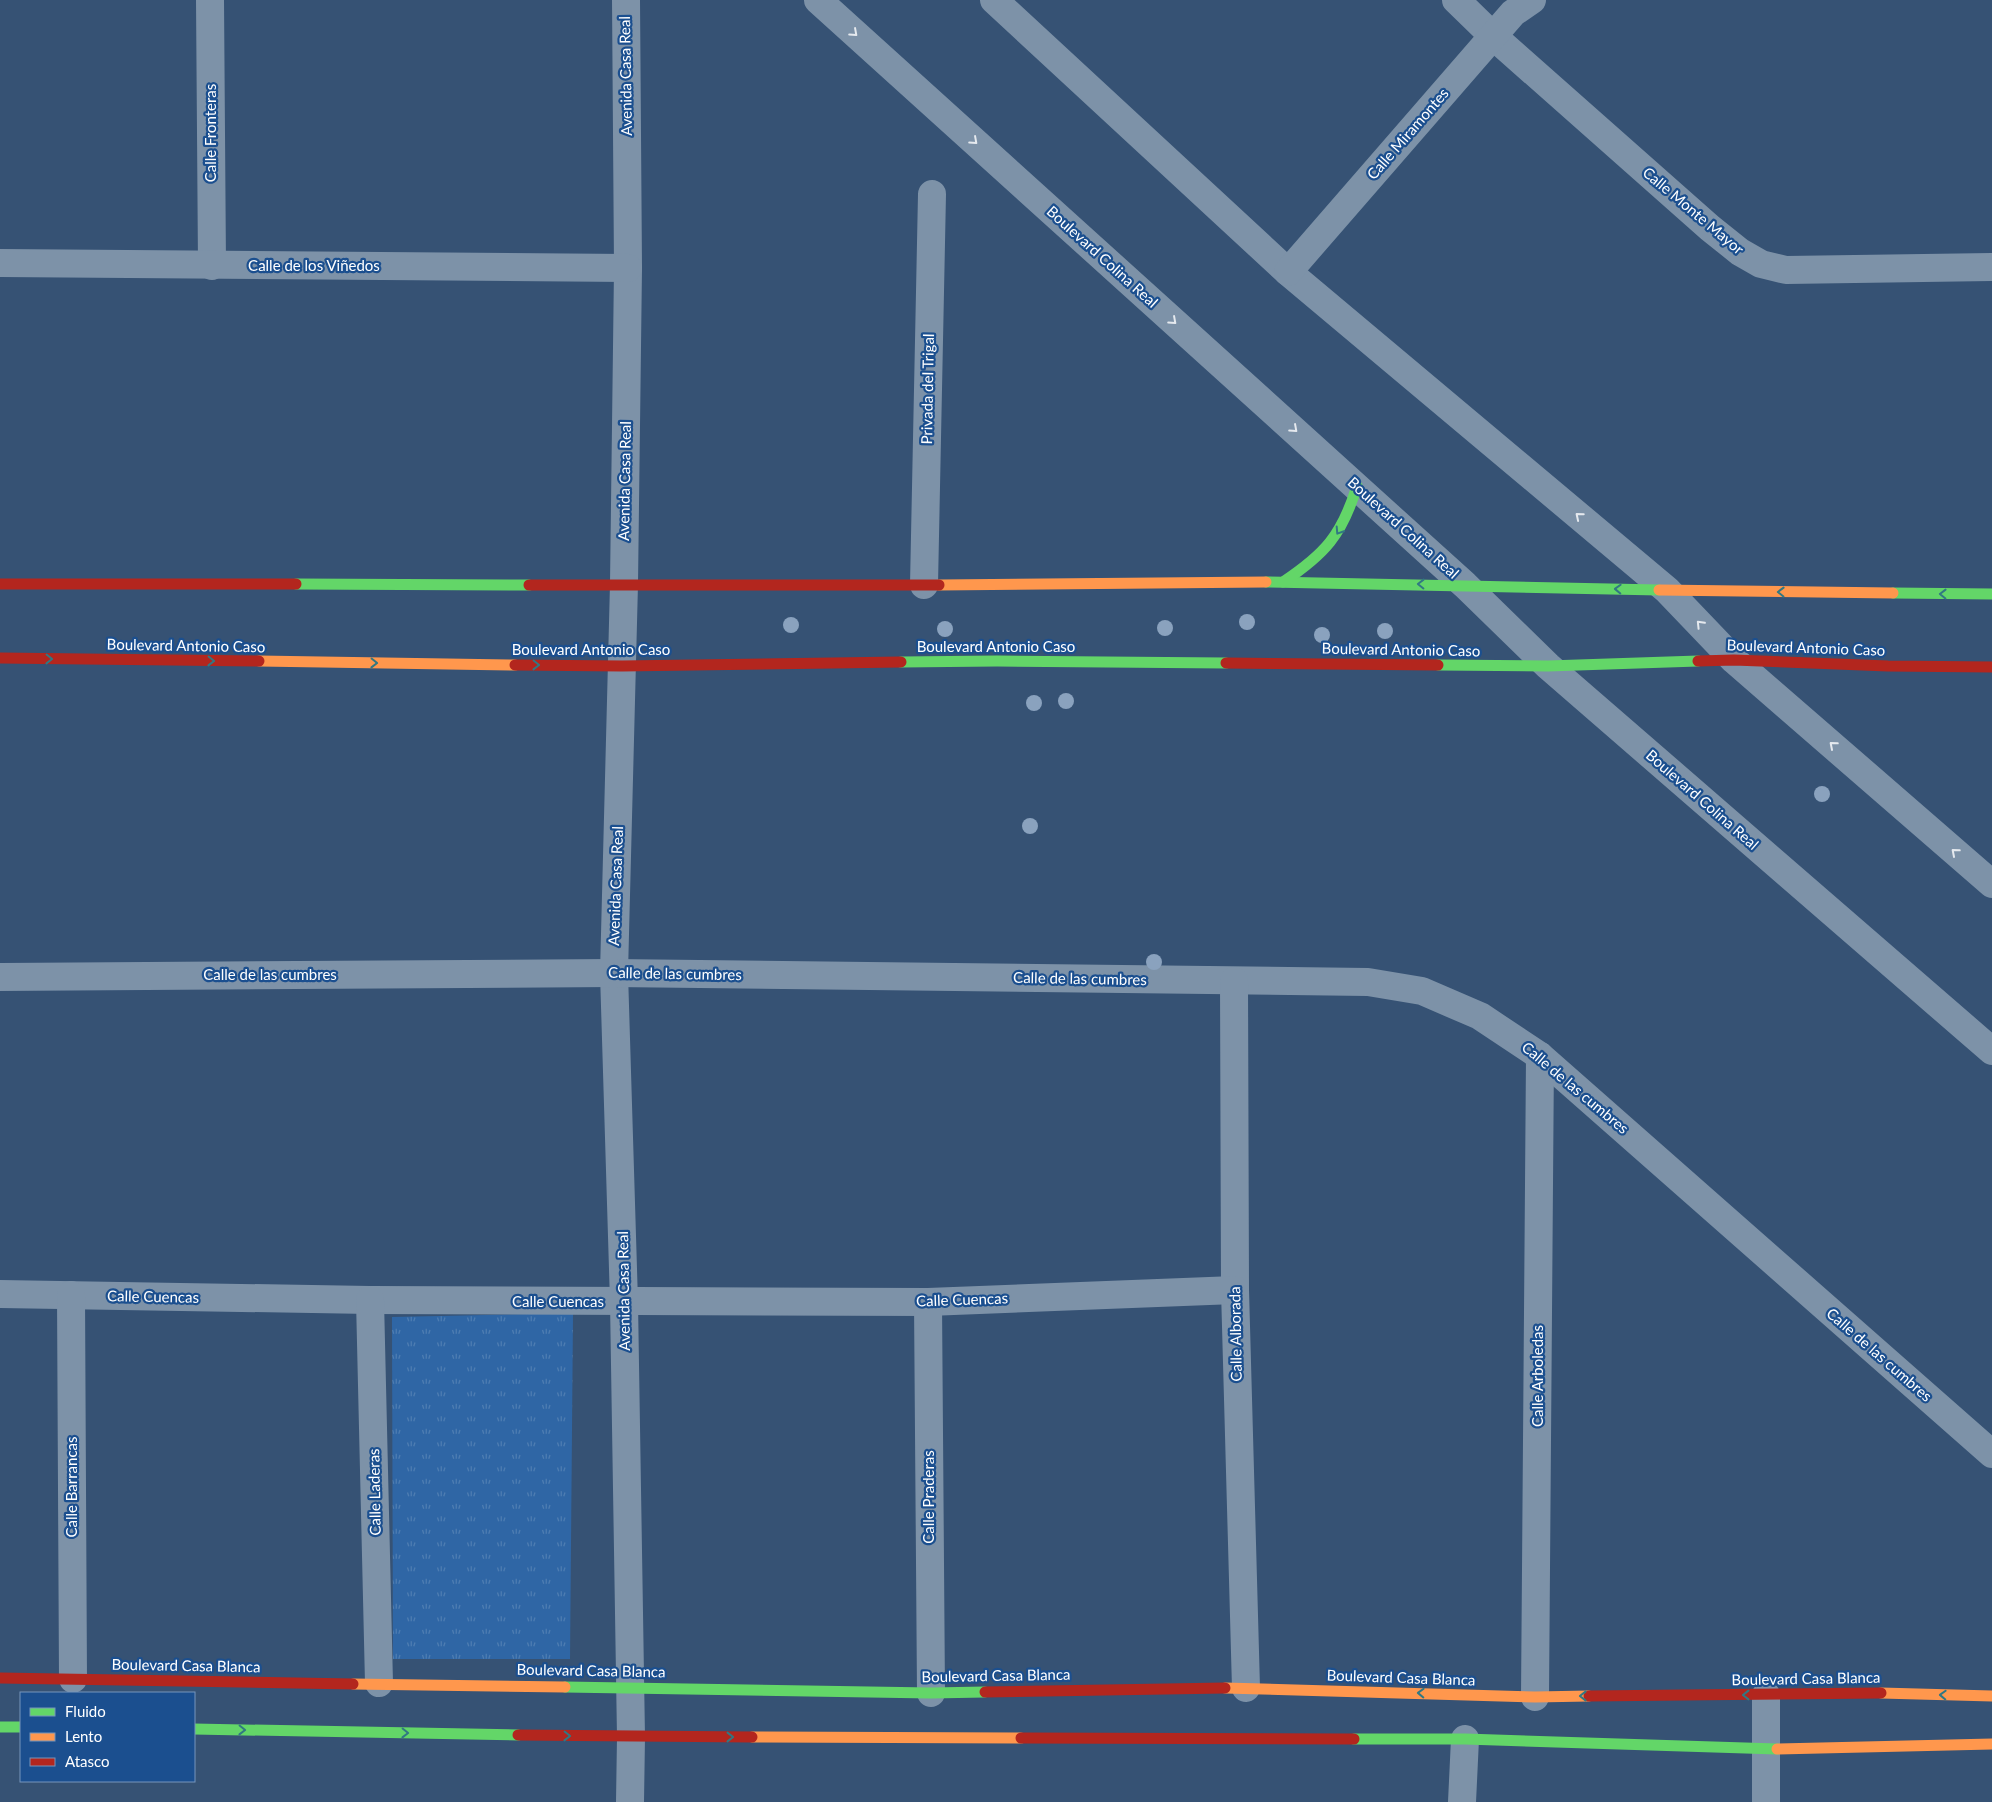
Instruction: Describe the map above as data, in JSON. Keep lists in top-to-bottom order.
{
  "streets": {
    "main road": ["Boulevard Antonio Caso", "Boulevard Casa Blanca"],
    "street": [
      "Avenida Casa Real",
      "Calle Fronteras",
      "Calle Miramontes",
      "Calle Monte Mayor",
      "Boulevard Colina Real",
      "Calle de los Viñedos",
      "Privada del Trigal",
      "Calle de las cumbres",
      "Calle Cuencas",
      "Calle Alborada",
      "Calle Arboledas",
      "Calle Barrancas",
      "Calle Laderas",
      "Calle Praderas"
    ]
  },
  "crossings": [
    ["Avenida Casa Real", "Calle de los Viñedos"],
    ["Avenida Casa Real", "Boulevard Antonio Caso"],
    ["Avenida Casa Real", "Calle de las cumbres"],
    ["Avenida Casa Real", "Calle Cuencas"],
    ["Avenida Casa Real", "Boulevard Casa Blanca"],
    ["Calle Fronteras", "Calle de los Viñedos"],
    ["Calle Miramontes", "Calle Monte Mayor"],
    ["Boulevard Colina Real", "Boulevard Antonio Caso"],
    ["Calle de las cumbres", "Calle Alborada"],
    ["Calle de las cumbres", "Calle Arboledas"],
    ["Calle Cuencas", "Calle Alborada"],
    ["Calle Cuencas", "Calle Barrancas"],
    ["Calle Cuencas", "Calle Laderas"],
    ["Calle Cuencas", "Calle Praderas"],
    ["Calle Alborada", "Boulevard Casa Blanca"],
    ["Calle Arboledas", "Boulevard Casa Blanca"],
    ["Calle Barrancas", "Boulevard Casa Blanca"],
    ["Calle Laderas", "Boulevard Casa Blanca"],
    ["Calle Praderas", "Boulevard Casa Blanca"]
  ],
  "legend": ["Fluido", "Lento", "Atasco"]
}
